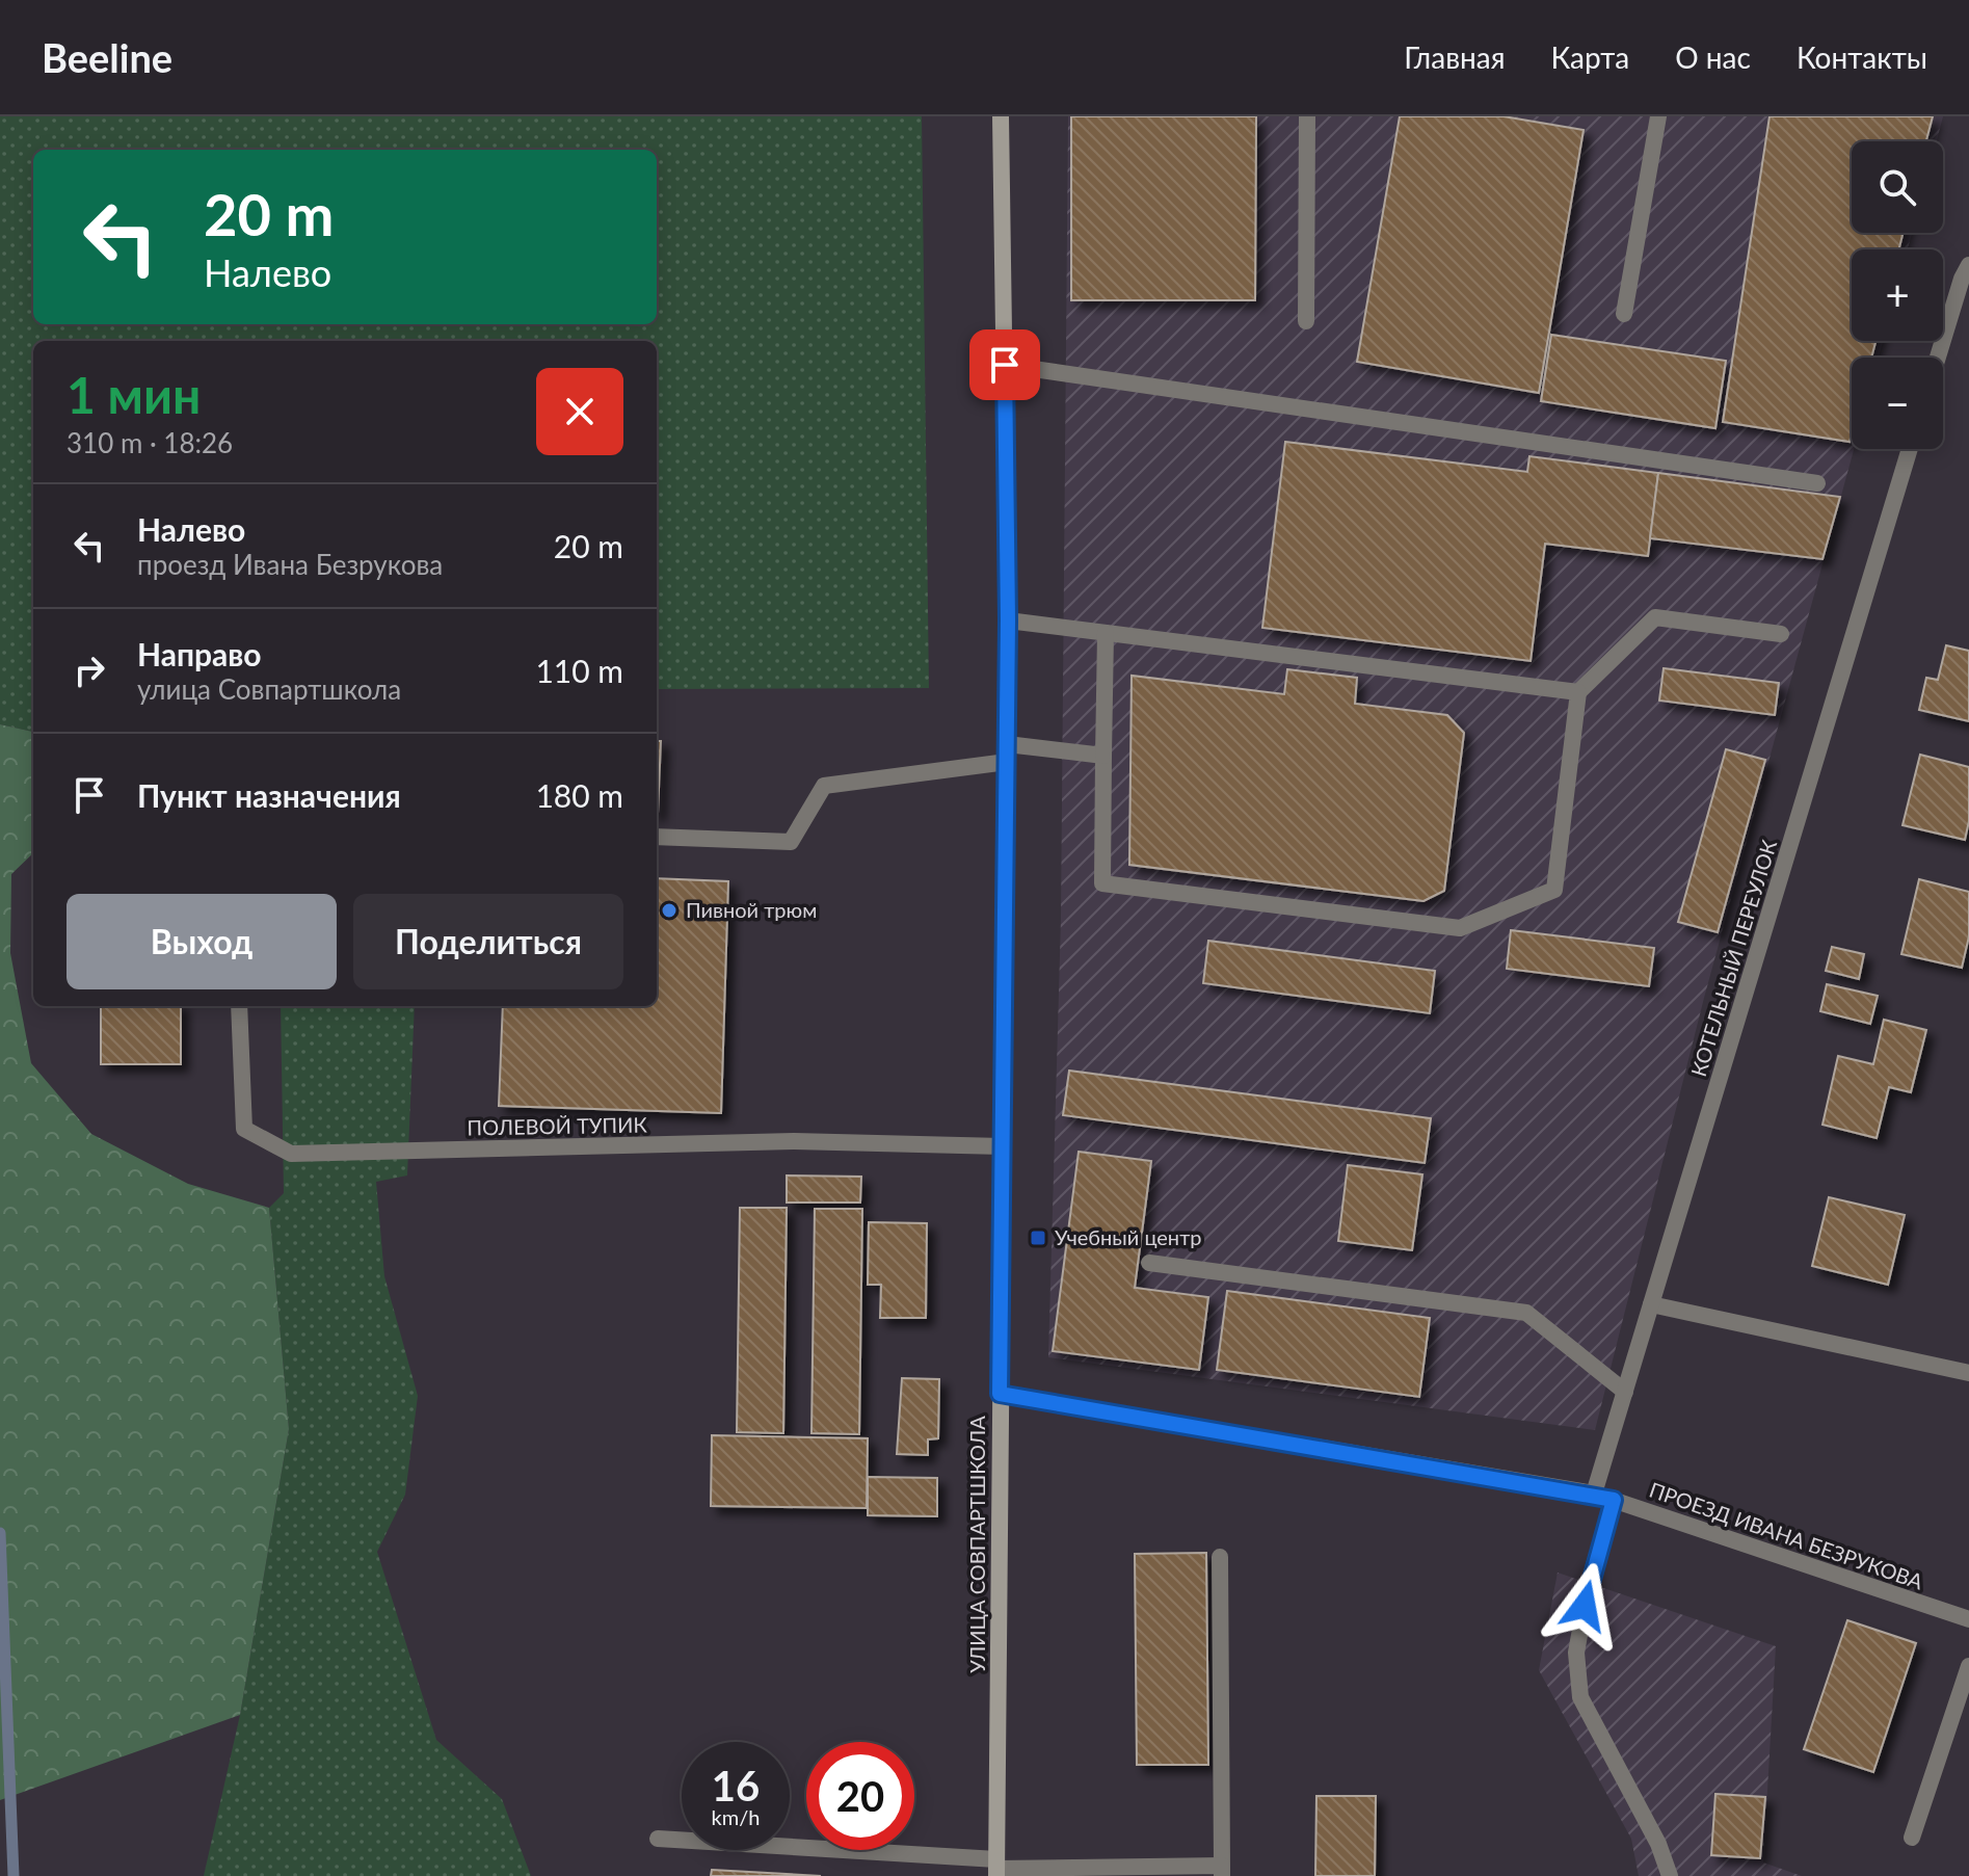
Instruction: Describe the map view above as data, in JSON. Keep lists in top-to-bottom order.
{
  "streets": {
    "street": [
      "КОТЕЛЬНЫЙ ПЕРЕУЛОК",
      "ПОЛЕВОЙ ТУПИК",
      "ПРОЕЗД ИВАНА БЕЗРУКОВА",
      "УЛИЦА СОВПАРТШКОЛА"
    ]
  },
  "crossings": [
    ["КОТЕЛЬНЫЙ ПЕРЕУЛОК", "ПРОЕЗД ИВАНА БЕЗРУКОВА"],
    ["ПОЛЕВОЙ ТУПИК", "УЛИЦА СОВПАРТШКОЛА"],
    ["ПРОЕЗД ИВАНА БЕЗРУКОВА", "УЛИЦА СОВПАРТШКОЛА"]
  ],
  "places": {
    "other": ["Пивной трюм"],
    "transit": ["Учебный центр"]
  },
  "page": {
    "header": "Beeline",
    "nav": [
      "Главная",
      "Карта",
      "О нас",
      "Контакты"
    ],
    "map_buttons": ["+", "−"],
    "turn": ["20 m", "Налево"],
    "heading": ["1 мин", "310 m · 18:26"],
    "list": [
      {
        "name": "Налево",
        "note": "проезд Ивана Безрукова",
        "value": "20 m"
      },
      {
        "name": "Направо",
        "note": "улица Совпартшкола",
        "value": "110 m"
      },
      {
        "name": "Пункт назначения",
        "value": "180 m"
      }
    ],
    "buttons": ["Выход", "Поделиться"],
    "speed": "16 km/h",
    "limit": "20"
  }
}
